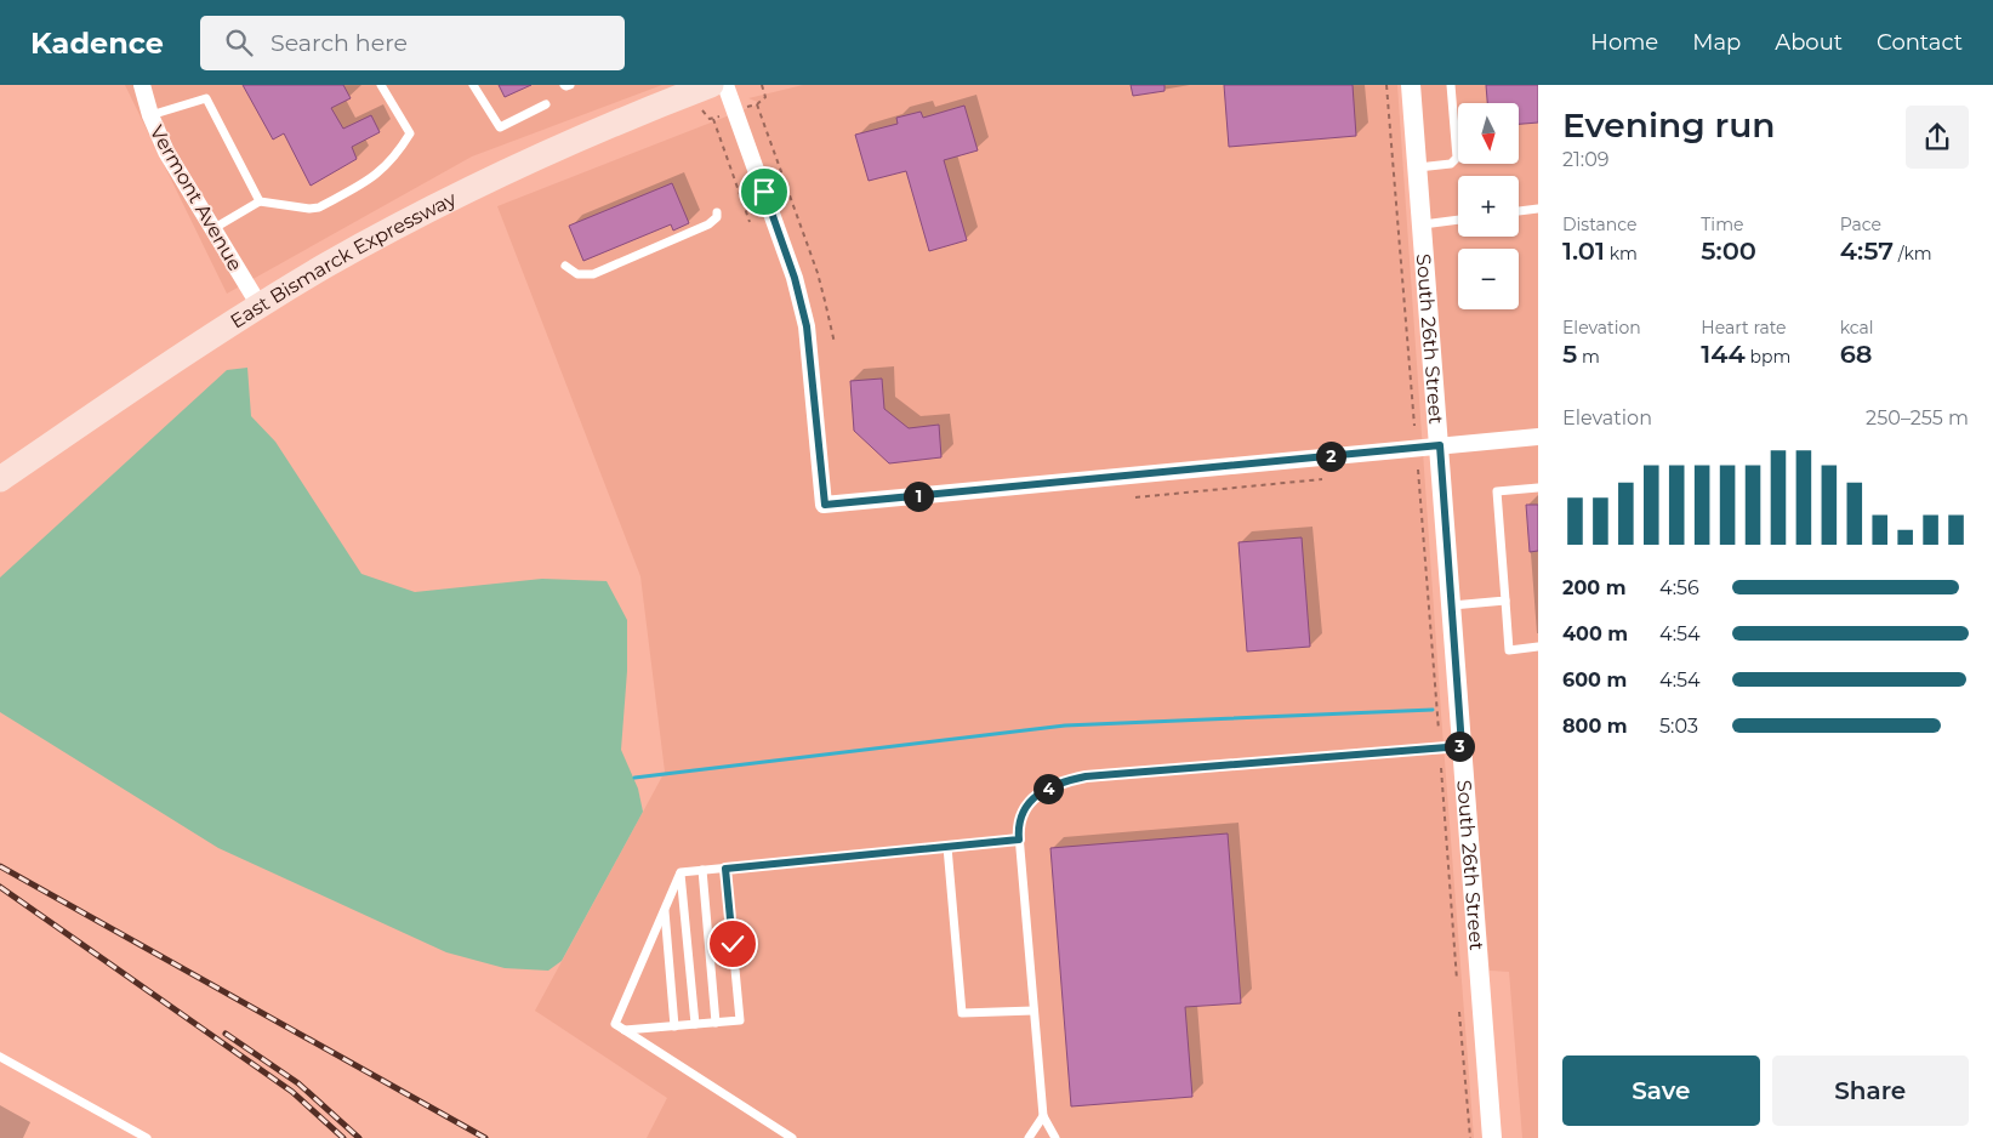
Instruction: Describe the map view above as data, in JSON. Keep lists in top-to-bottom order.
{
  "streets": {
    "main road": ["East Bismarck Expressway"],
    "street": ["Vermont Avenue", "South 26th Street"]
  },
  "crossings": [
    ["Vermont Avenue", "East Bismarck Expressway"]
  ],
  "north": "bottom",
  "page": {
    "header": "Kadence",
    "search": "Search here",
    "nav": [
      "Home",
      "Map",
      "About",
      "Contact"
    ],
    "heading": ["Evening run", "21:09"],
    "map_buttons": ["+", "−"],
    "stats": [
      ["Distance", "1.01 km"],
      ["Time", "5:00"],
      ["Pace", "4:57 /km"],
      ["Elevation", "5 m"],
      ["Heart rate", "144 bpm"],
      ["kcal", "68"]
    ],
    "chart": ["Elevation", "250–255 m"],
    "pins": [
      "2",
      "1",
      "3",
      "4"
    ],
    "list": [
      {
        "name": "200 m",
        "note": "4:56"
      },
      {
        "name": "400 m",
        "note": "4:54"
      },
      {
        "name": "600 m",
        "note": "4:54"
      },
      {
        "name": "800 m",
        "note": "5:03"
      }
    ],
    "buttons": ["Save", "Share"]
  }
}
